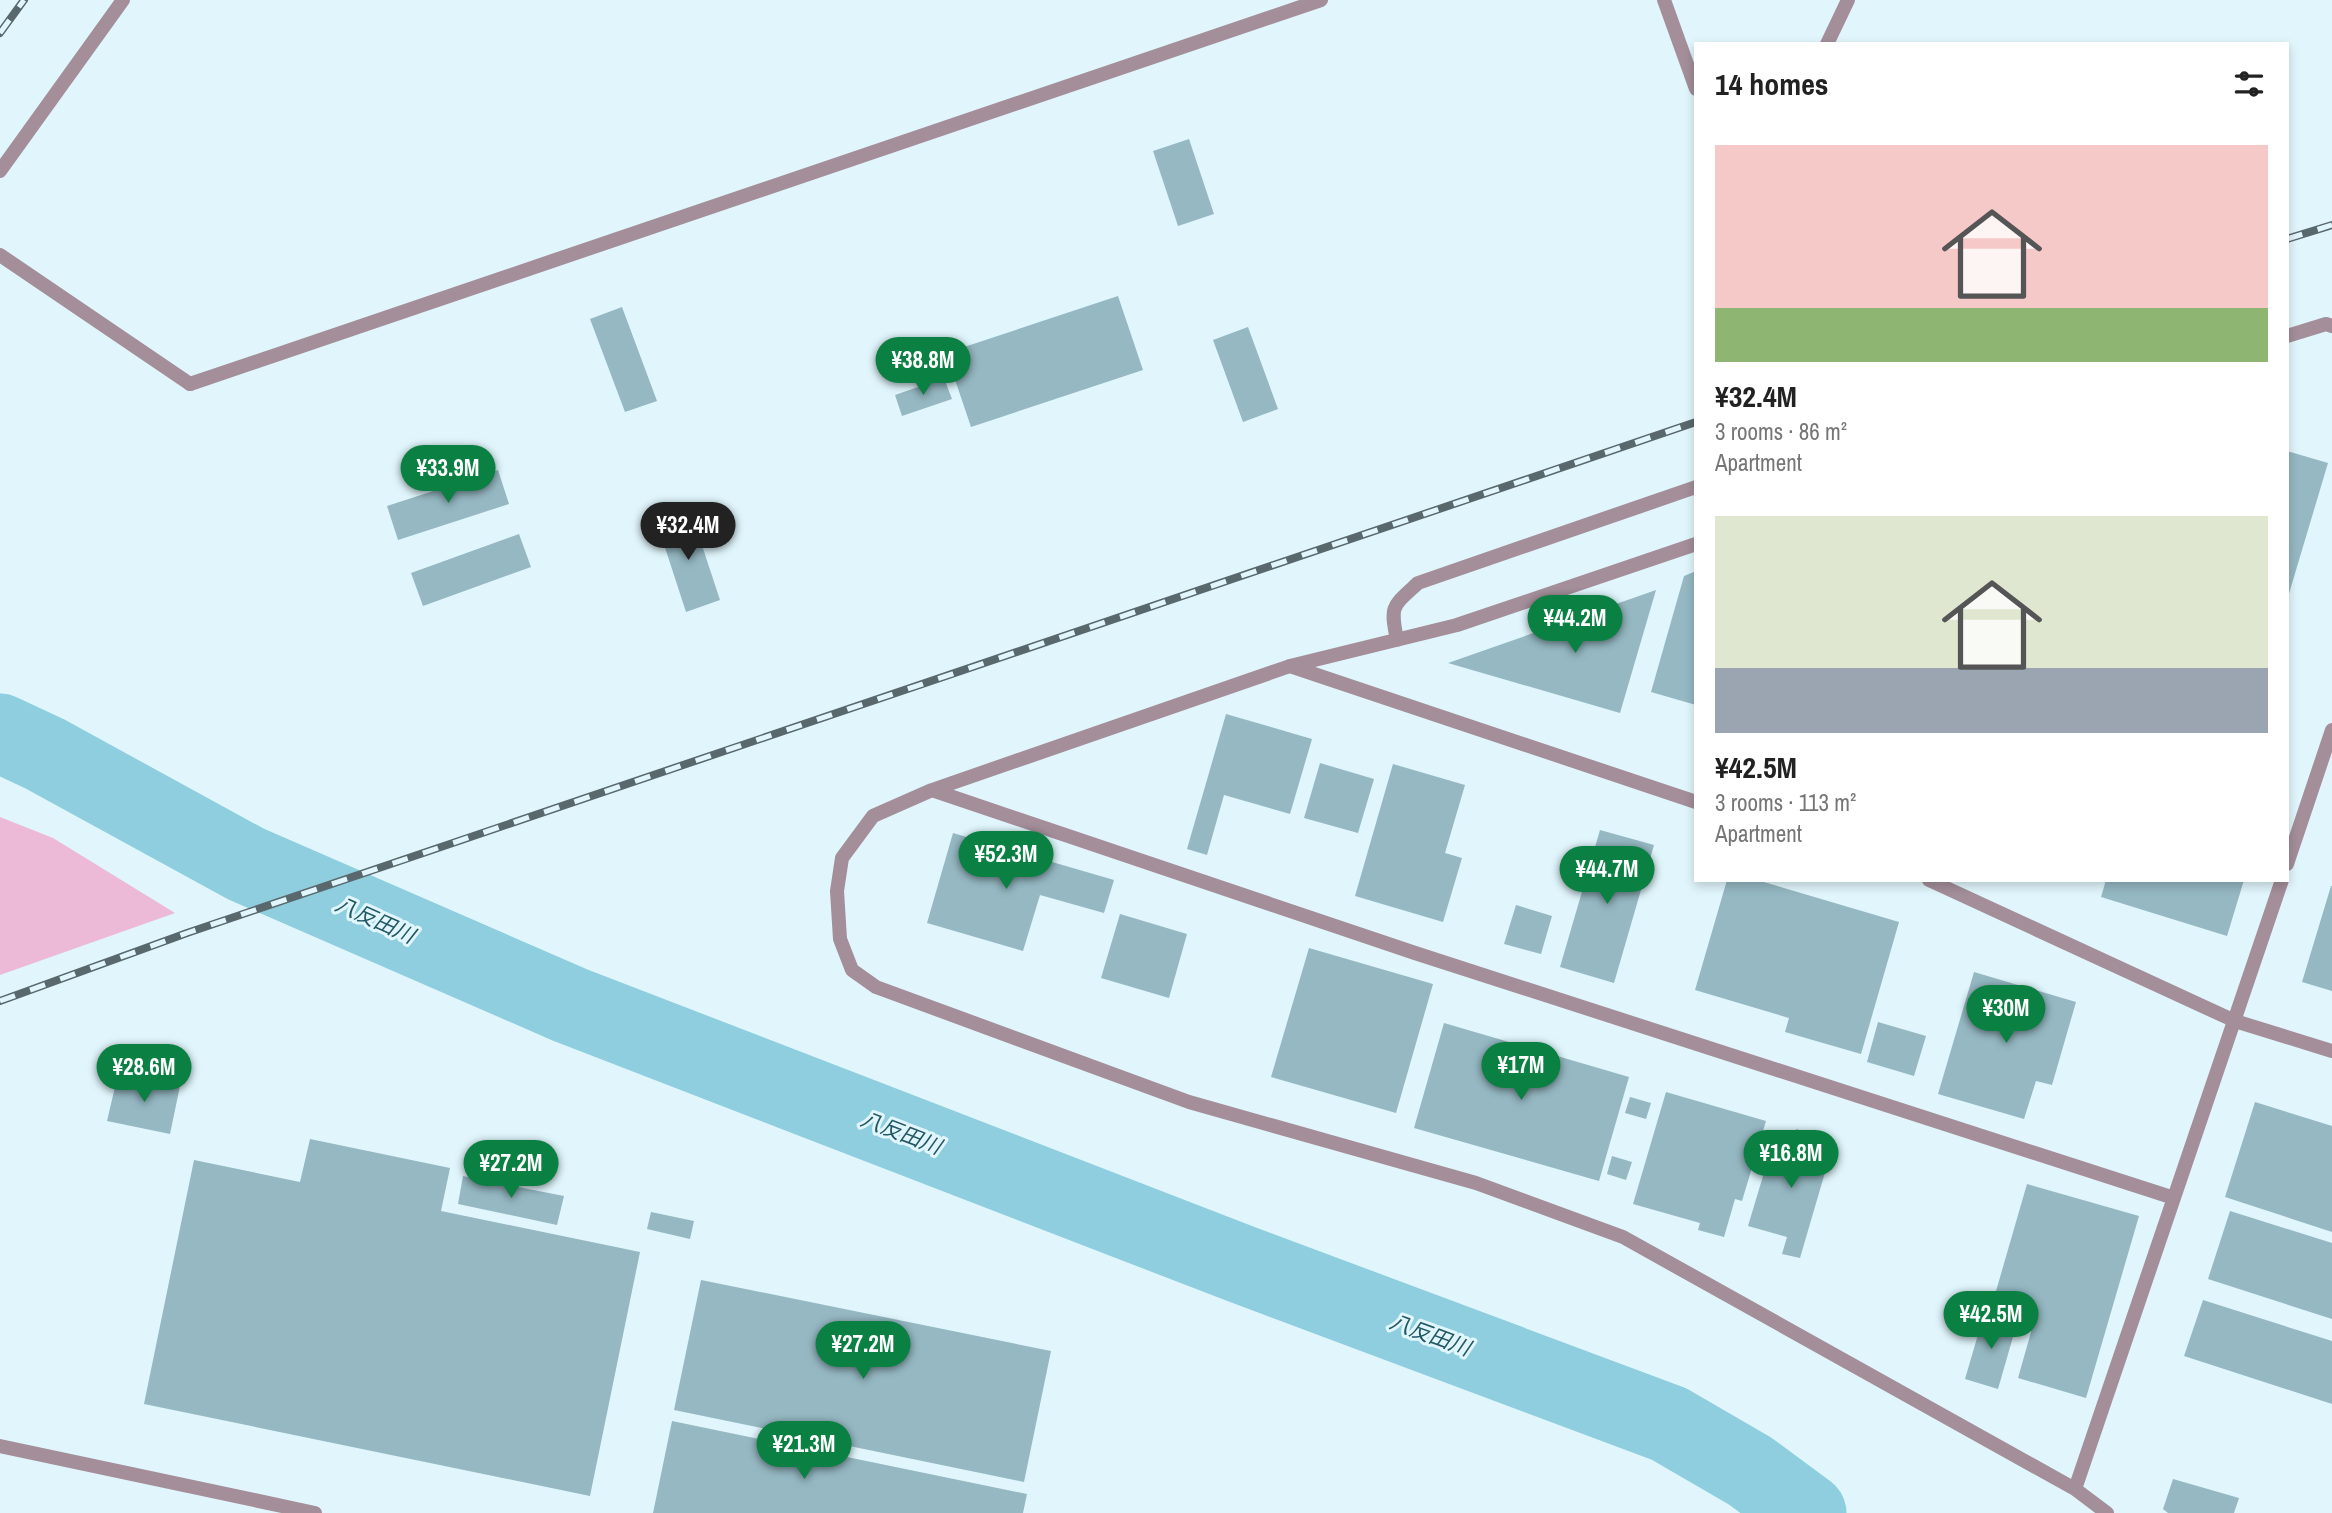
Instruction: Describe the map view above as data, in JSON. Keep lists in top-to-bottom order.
{
  "water": ["八反田川"],
  "page": {
    "heading": "14 homes",
    "list": [
      {
        "name": "¥32.4M",
        "note": "3 rooms · 86 m² · Apartment"
      },
      {
        "name": "¥42.5M",
        "note": "3 rooms · 113 m² · Apartment"
      }
    ],
    "price": [
      "¥38.8M",
      "¥33.9M",
      "¥32.4M",
      "¥44.2M",
      "¥52.3M",
      "¥44.7M",
      "¥30M",
      "¥17M",
      "¥28.6M",
      "¥16.8M",
      "¥27.2M",
      "¥42.5M",
      "¥27.2M",
      "¥21.3M"
    ]
  }
}
